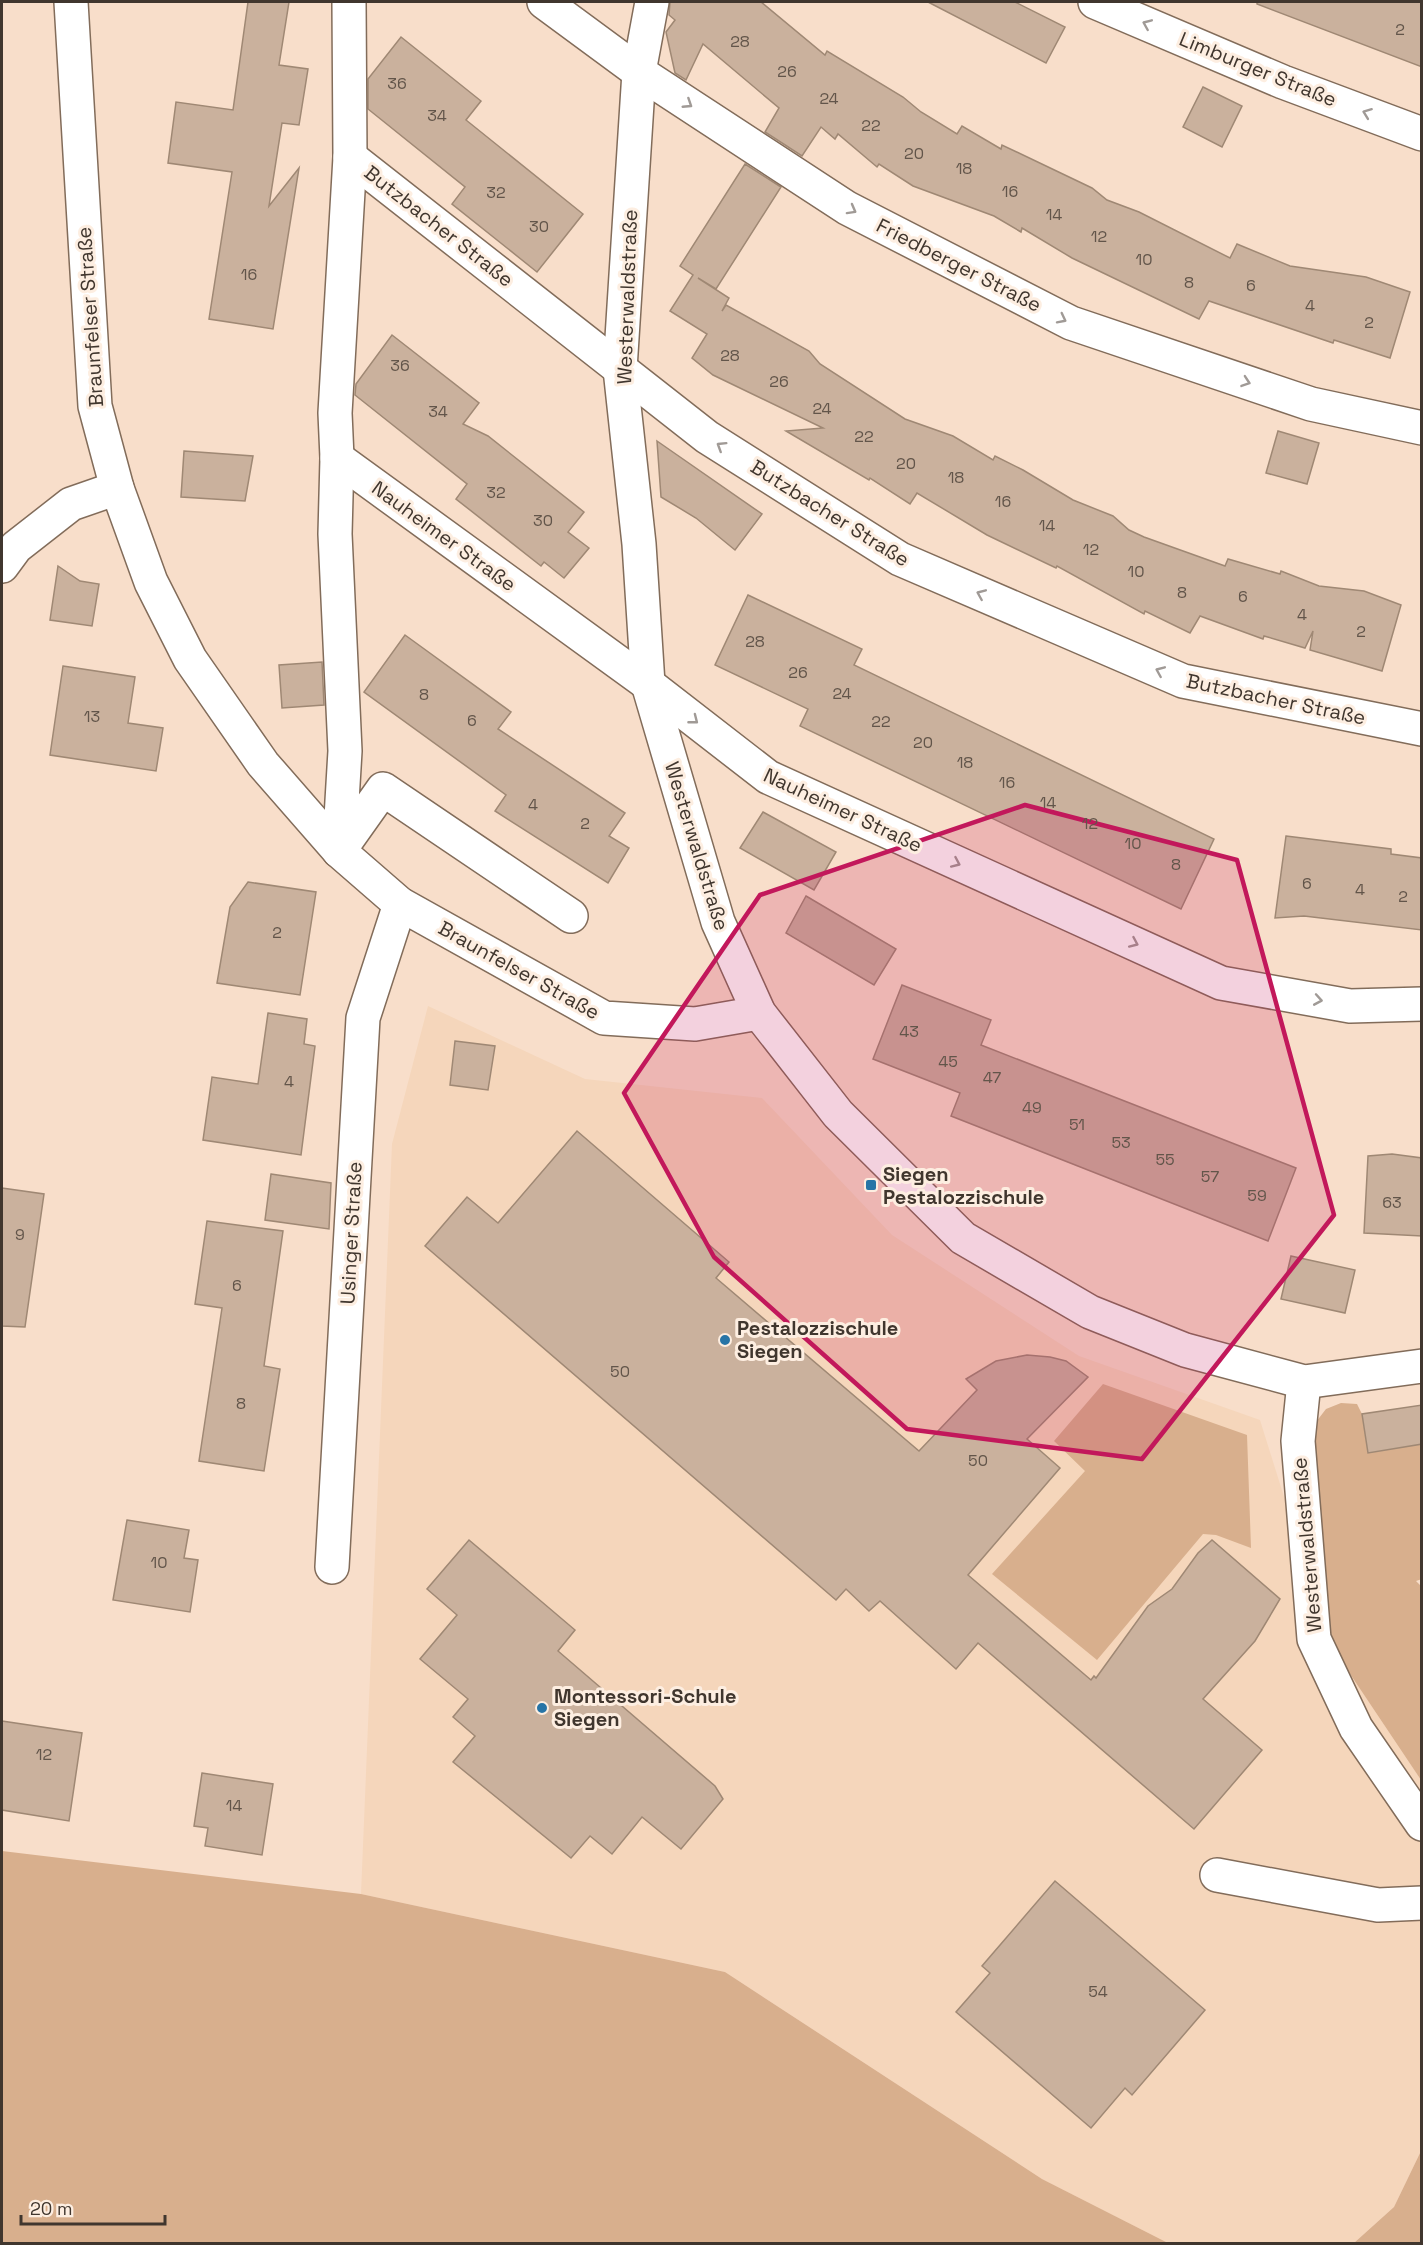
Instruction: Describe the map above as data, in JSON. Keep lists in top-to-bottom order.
{
  "streets": {
    "street": [
      "Limburger Straße",
      "Butzbacher Straße",
      "Friedberger Straße",
      "Westerwaldstraße",
      "Braunfelser Straße",
      "Nauheimer Straße",
      "Usinger Straße"
    ]
  },
  "crossings": [
    ["Butzbacher Straße", "Westerwaldstraße"],
    ["Friedberger Straße", "Westerwaldstraße"],
    ["Westerwaldstraße", "Braunfelser Straße"],
    ["Westerwaldstraße", "Nauheimer Straße"],
    ["Braunfelser Straße", "Usinger Straße"]
  ],
  "one_way": [
    "Limburger Straße",
    "Butzbacher Straße",
    "Friedberger Straße",
    "Nauheimer Straße"
  ],
  "places": {
    "transit": ["Siegen Pestalozzischule"],
    "other": ["Pestalozzischule Siegen", "Montessori-Schule Siegen"]
  },
  "house_numbers": [
    "2",
    "28",
    "26",
    "36",
    "24",
    "34",
    "22",
    "20",
    "18",
    "16",
    "32",
    "14",
    "30",
    "12",
    "10",
    "16",
    "8",
    "6",
    "4",
    "2",
    "28",
    "36",
    "26",
    "24",
    "34",
    "22",
    "20",
    "18",
    "32",
    "16",
    "30",
    "14",
    "12",
    "10",
    "8",
    "6",
    "4",
    "2",
    "28",
    "26",
    "24",
    "8",
    "13",
    "6",
    "22",
    "20",
    "18",
    "16",
    "14",
    "4",
    "2",
    "12",
    "10",
    "8",
    "6",
    "4",
    "2",
    "2",
    "43",
    "45",
    "47",
    "4",
    "49",
    "51",
    "53",
    "55",
    "57",
    "59",
    "63",
    "9",
    "6",
    "50",
    "8",
    "50",
    "10",
    "12",
    "14",
    "54"
  ],
  "scale_bar": "20 m"
}
